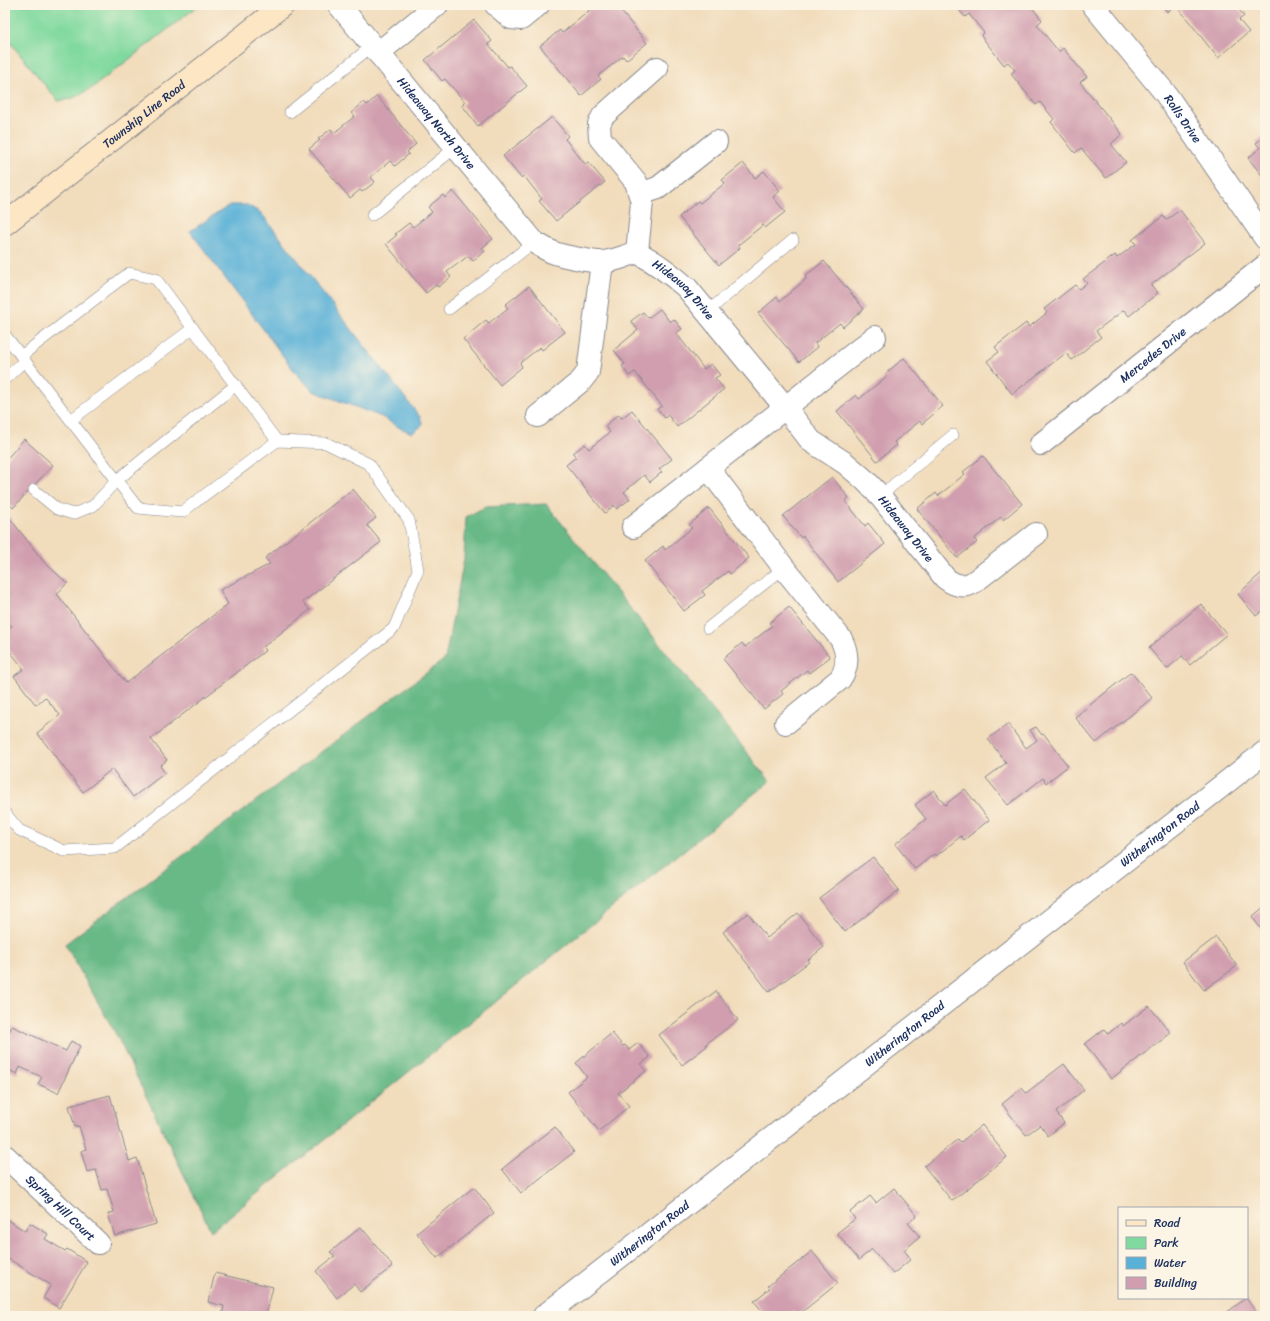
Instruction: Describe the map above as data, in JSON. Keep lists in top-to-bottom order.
{
  "streets": {
    "main road": ["Township Line Road"],
    "street": [
      "Rolls Drive",
      "Hideaway North Drive",
      "Hideaway Drive",
      "Mercedes Drive",
      "Witherington Road",
      "Spring Hill Court"
    ]
  },
  "legend": [
    "Road",
    "Park",
    "Water",
    "Building"
  ]
}
